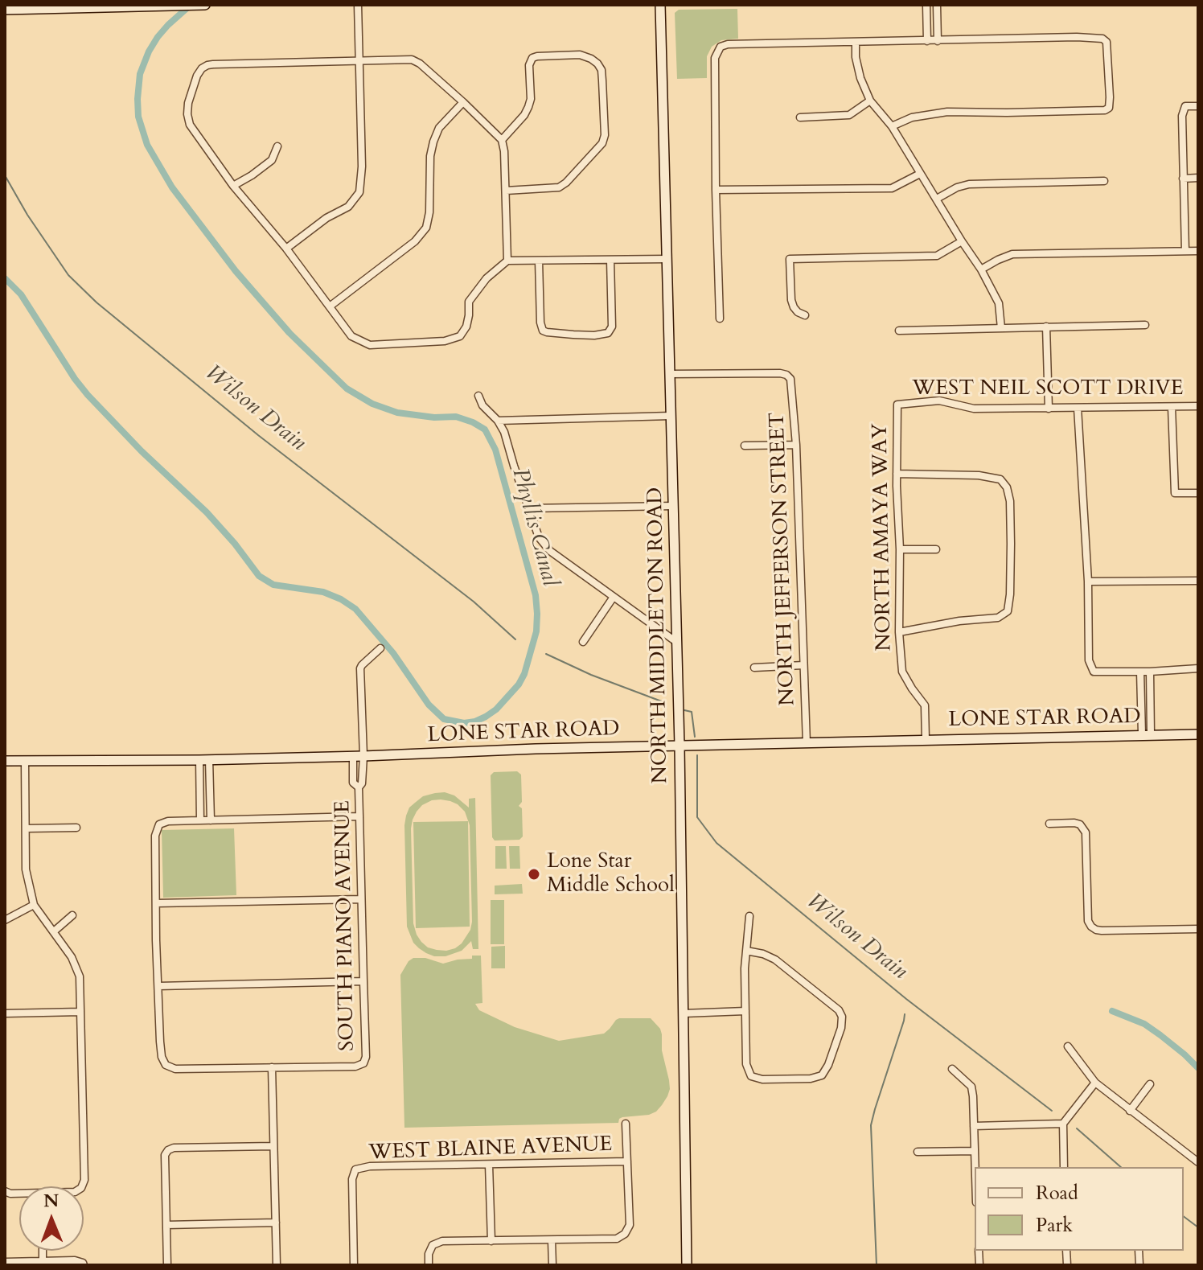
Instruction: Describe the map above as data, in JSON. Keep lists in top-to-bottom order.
{
  "streets": {
    "main road": ["NORTH MIDDLETON ROAD", "LONE STAR ROAD"],
    "street": [
      "WEST NEIL SCOTT DRIVE",
      "NORTH AMAYA WAY",
      "NORTH JEFFERSON STREET",
      "SOUTH PIANO AVENUE",
      "WEST BLAINE AVENUE"
    ]
  },
  "crossings": [
    ["WEST NEIL SCOTT DRIVE", "NORTH AMAYA WAY"],
    ["NORTH AMAYA WAY", "LONE STAR ROAD"],
    ["NORTH JEFFERSON STREET", "NORTH MIDDLETON ROAD"],
    ["NORTH JEFFERSON STREET", "LONE STAR ROAD"],
    ["NORTH MIDDLETON ROAD", "LONE STAR ROAD"],
    ["LONE STAR ROAD", "SOUTH PIANO AVENUE"]
  ],
  "water": ["Wilson Drain", "Phyllis Canal"],
  "places": ["Lone Star Middle School"],
  "legend": ["Road", "Park"],
  "north": "top"
}
